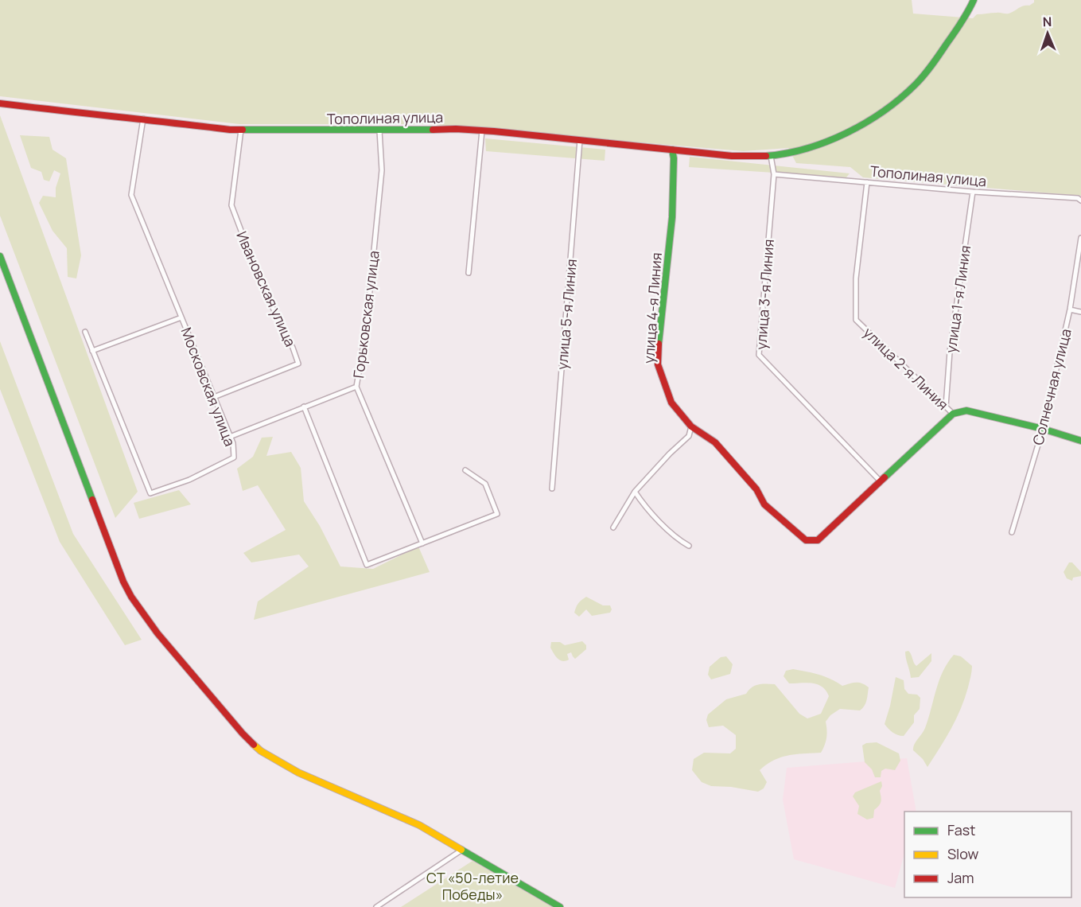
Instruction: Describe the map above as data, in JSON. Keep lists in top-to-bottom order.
{
  "streets": {
    "street": [
      "Тополиная улица",
      "Ивановская улица",
      "улица 3-я Линия",
      "улица 1-я Линия",
      "улица 4-я Линия",
      "Горьковская улица",
      "улица 5-я Линия",
      "улица 2-я Линия",
      "Московская улица",
      "Солнечная улица"
    ]
  },
  "crossings": [
    ["Тополиная улица", "Ивановская улица"],
    ["Тополиная улица", "улица 3-я Линия"],
    ["Тополиная улица", "улица 1-я Линия"],
    ["Тополиная улица", "улица 4-я Линия"],
    ["Тополиная улица", "Горьковская улица"],
    ["Тополиная улица", "улица 5-я Линия"],
    ["Тополиная улица", "улица 2-я Линия"],
    ["Тополиная улица", "Московская улица"],
    ["Ивановская улица", "Московская улица"],
    ["улица 3-я Линия", "улица 4-я Линия"],
    ["улица 1-я Линия", "улица 2-я Линия"]
  ],
  "parks": ["СТ «50-летие Победы»"],
  "legend": ["Fast", "Slow", "Jam"],
  "north": "top"
}
